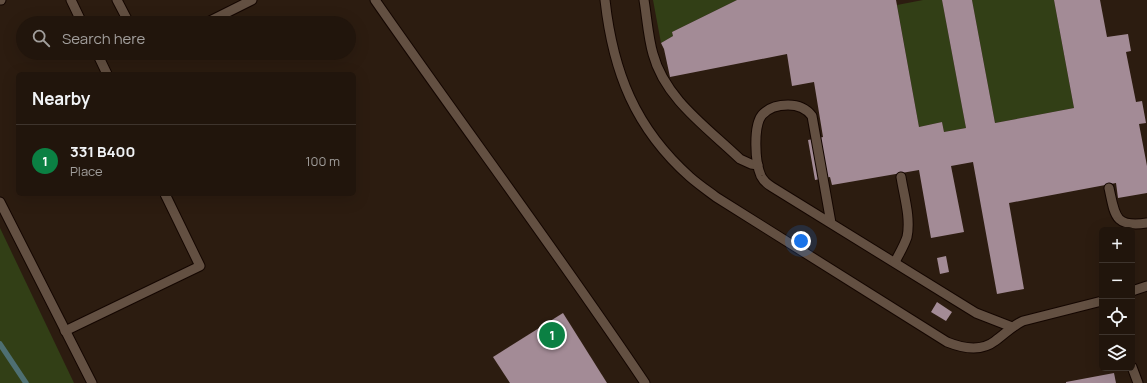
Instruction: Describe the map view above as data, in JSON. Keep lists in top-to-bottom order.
{
  "page": {
    "search": "Search here",
    "heading": "Nearby",
    "list": [
      {
        "mark": "1",
        "name": "331 B400",
        "note": "Place",
        "value": "100 m"
      }
    ],
    "map_buttons": ["+", "−"],
    "pins": "1"
  }
}
